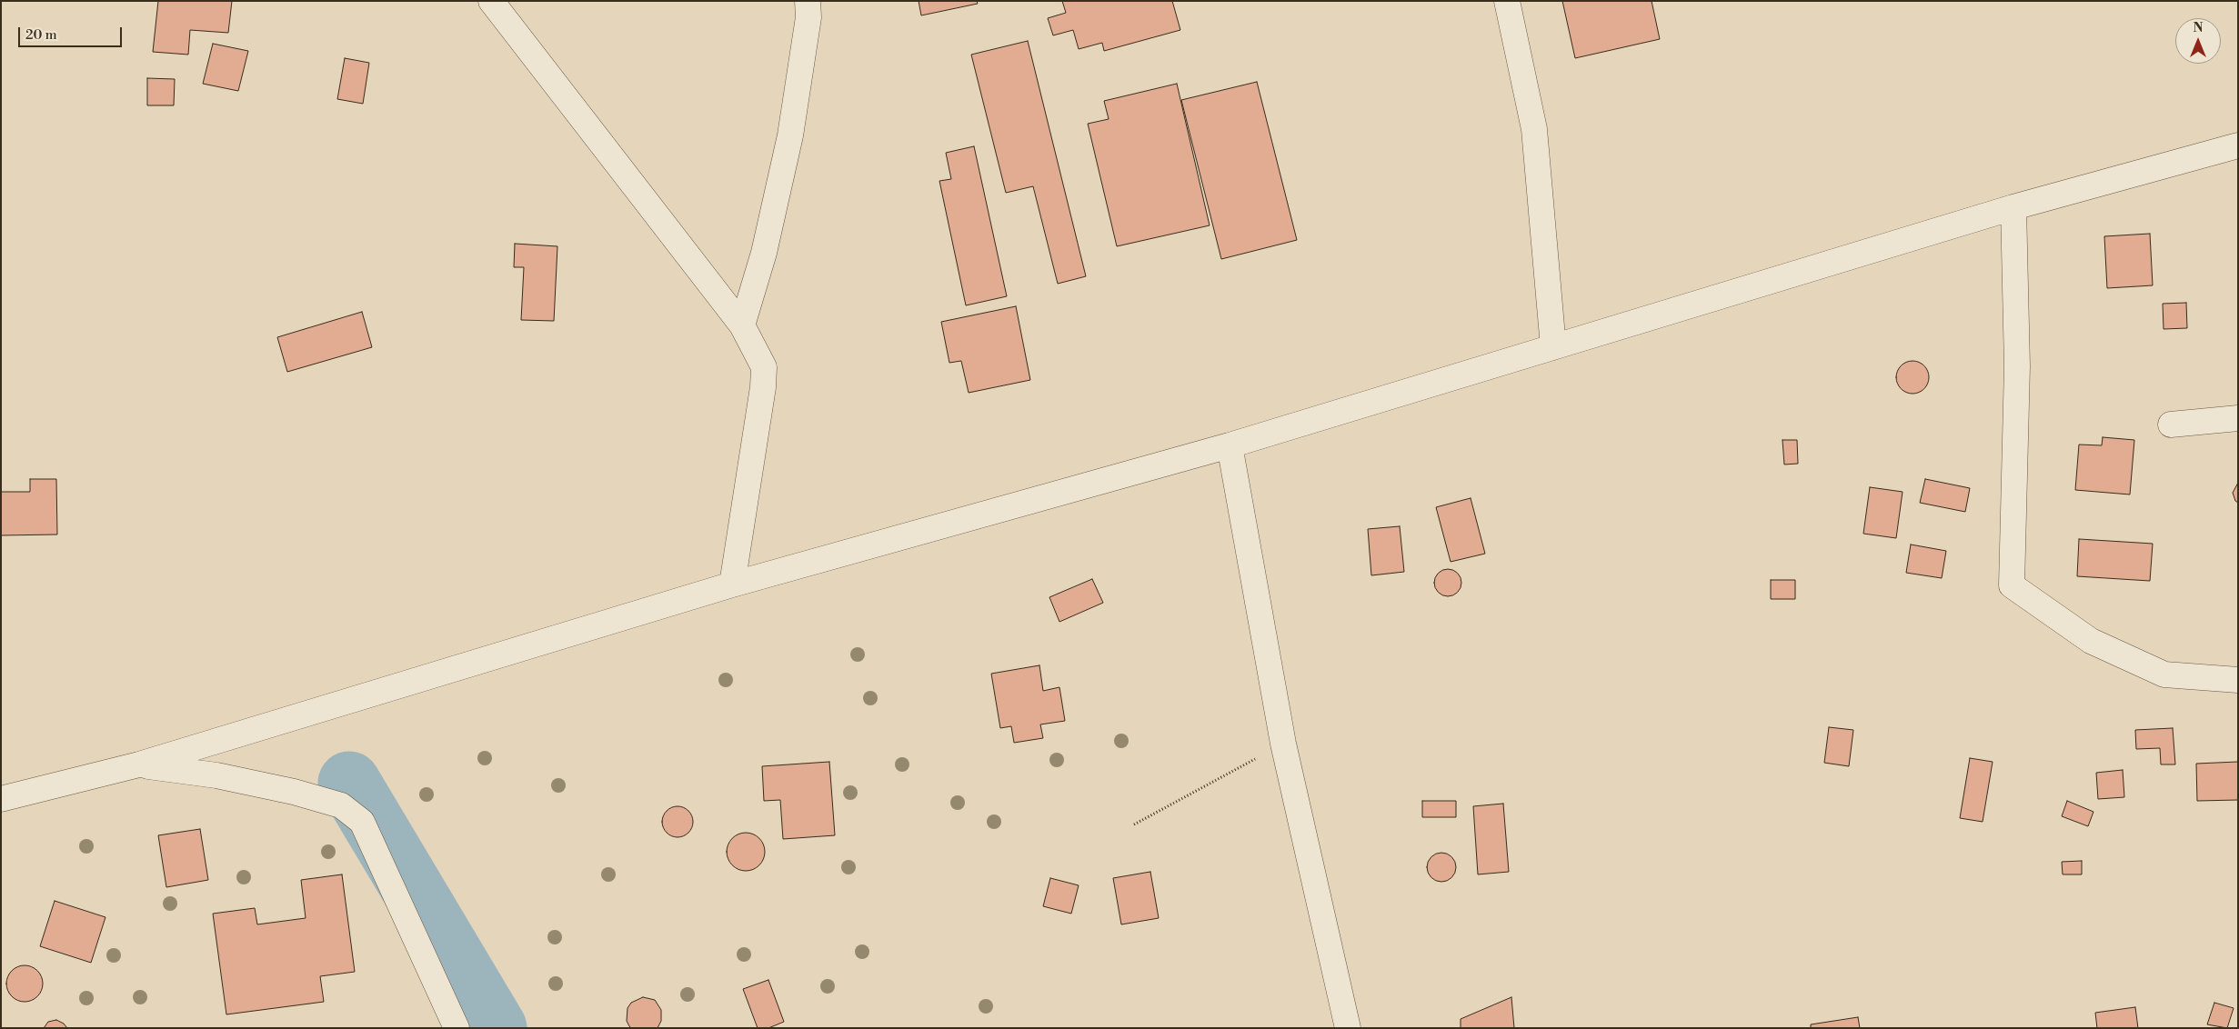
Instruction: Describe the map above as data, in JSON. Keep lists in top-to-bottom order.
{
  "scale_bar": "20 m",
  "north": "top"
}
